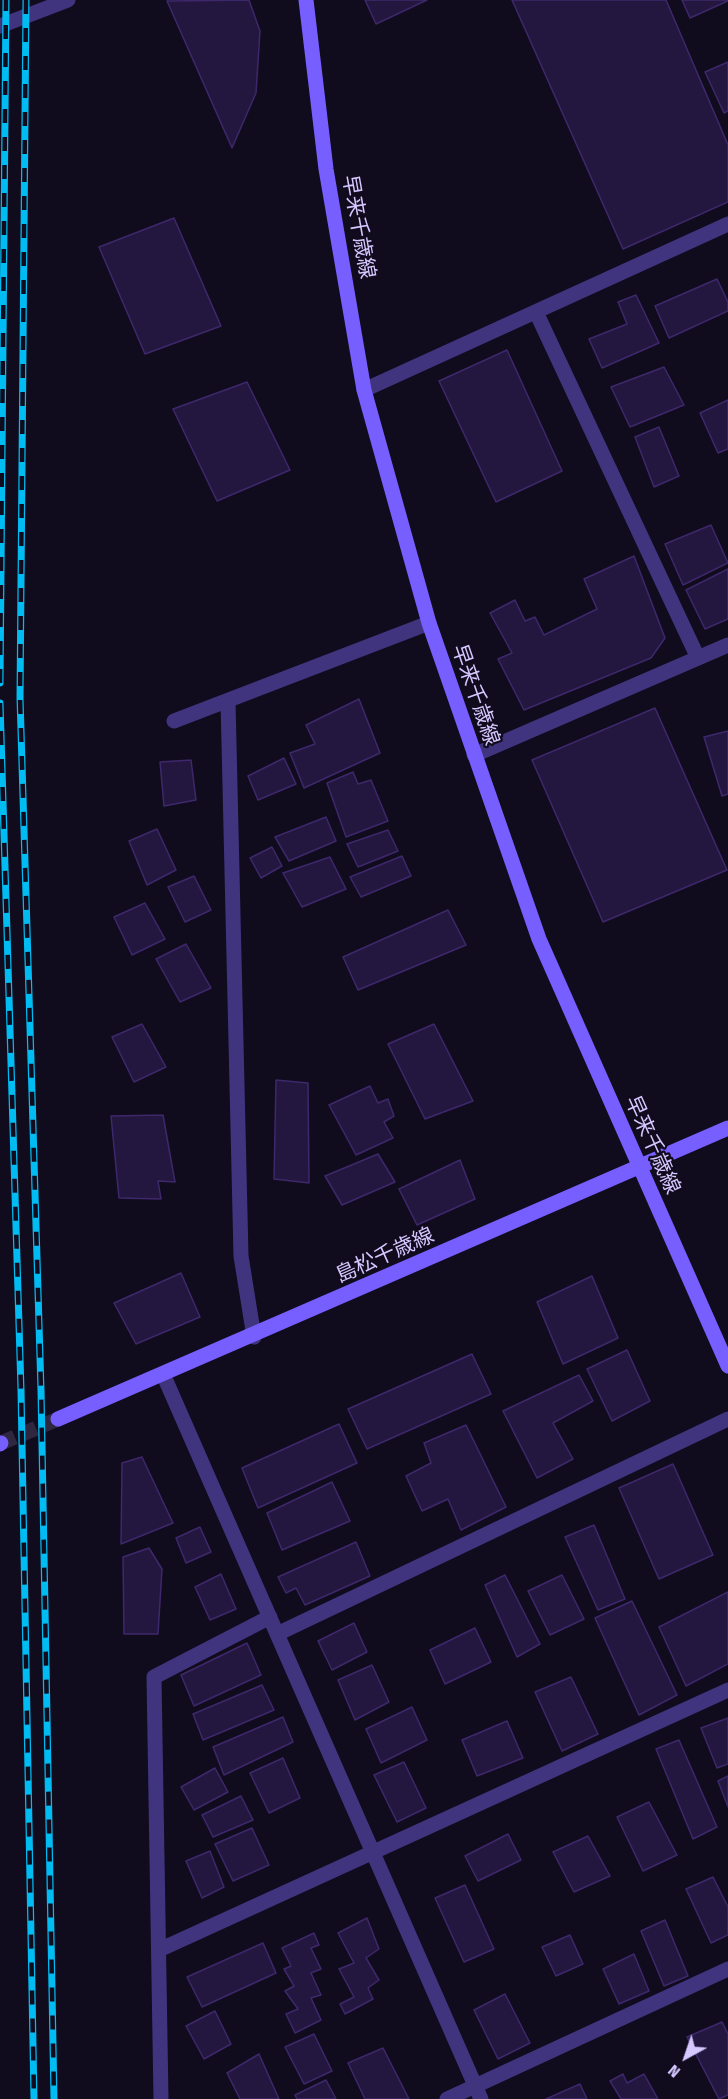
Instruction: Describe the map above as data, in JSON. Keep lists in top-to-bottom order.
{
  "streets": {
    "main road": ["早来千歳線", "島松千歳線"]
  },
  "crossings": [
    ["早来千歳線", "島松千歳線"]
  ],
  "north": "bottom left"
}
